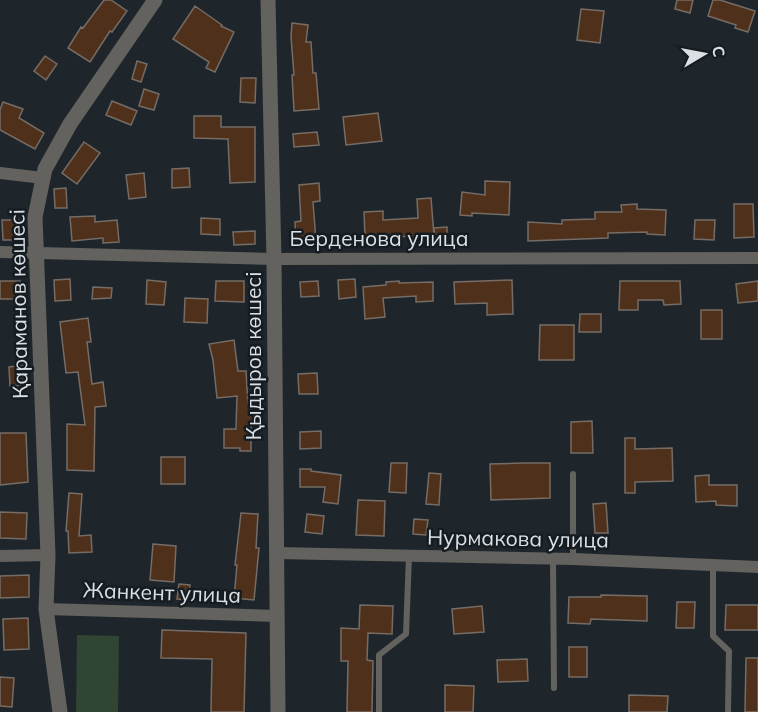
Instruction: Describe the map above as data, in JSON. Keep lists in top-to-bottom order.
{
  "streets": {
    "street": [
      "Берденова улица",
      "Қараманов көшесі",
      "Қыдыров көшесі",
      "Нурмакова улица",
      "Жанкент улица"
    ]
  },
  "crossings": [
    ["Берденова улица", "Қараманов көшесі"],
    ["Берденова улица", "Қыдыров көшесі"],
    ["Қараманов көшесі", "Жанкент улица"],
    ["Қыдыров көшесі", "Нурмакова улица"],
    ["Қыдыров көшесі", "Жанкент улица"]
  ],
  "north": "right"
}
